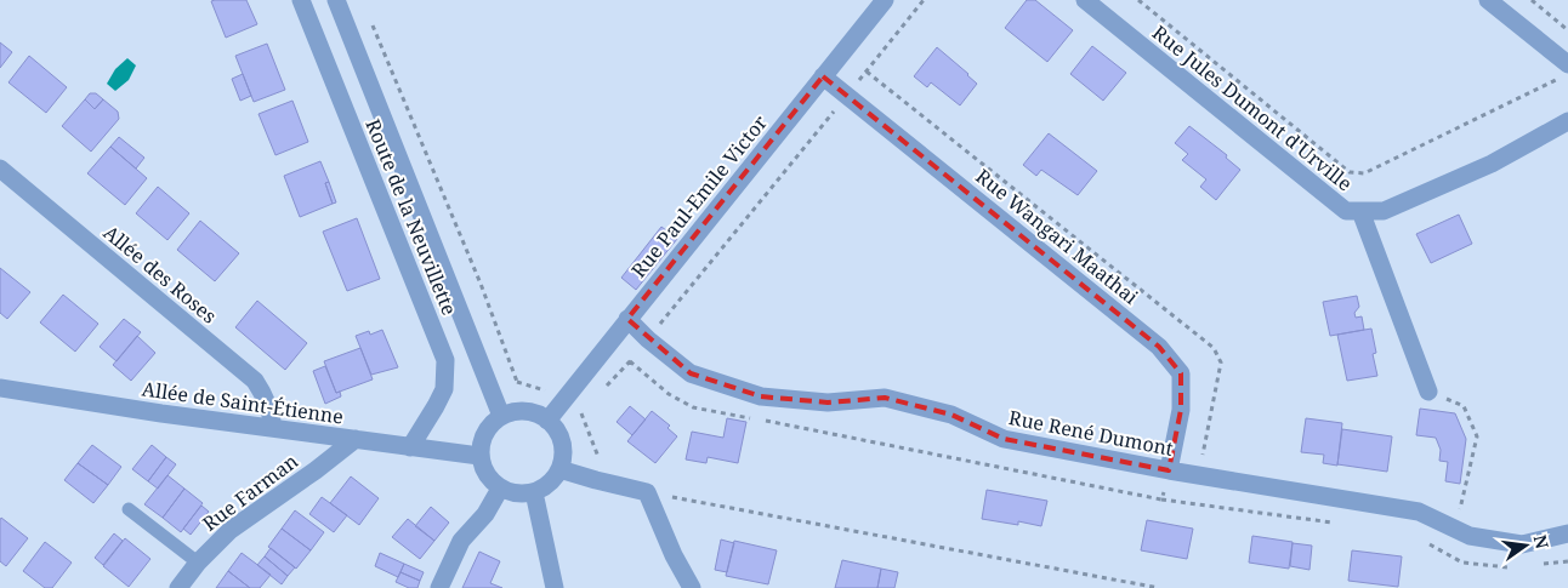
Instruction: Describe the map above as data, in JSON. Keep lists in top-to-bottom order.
{
  "streets": {
    "street": [
      "Rue Jules Dumont d'Urville",
      "Rue Paul-Emile Victor",
      "Route de la Neuvillette",
      "Rue Wangari Maathai",
      "Allée des Roses",
      "Allée de Saint-Étienne",
      "Rue René Dumont",
      "Rue Farman"
    ]
  },
  "crossings": [
    ["Rue Paul-Emile Victor", "Route de la Neuvillette"],
    ["Rue Paul-Emile Victor", "Rue Wangari Maathai"],
    ["Rue Paul-Emile Victor", "Allée de Saint-Étienne"],
    ["Rue Paul-Emile Victor", "Rue René Dumont"],
    ["Route de la Neuvillette", "Allée de Saint-Étienne"],
    ["Rue Wangari Maathai", "Rue René Dumont"],
    ["Allée des Roses", "Allée de Saint-Étienne"],
    ["Allée de Saint-Étienne", "Rue Farman"]
  ],
  "north": "right"
}
